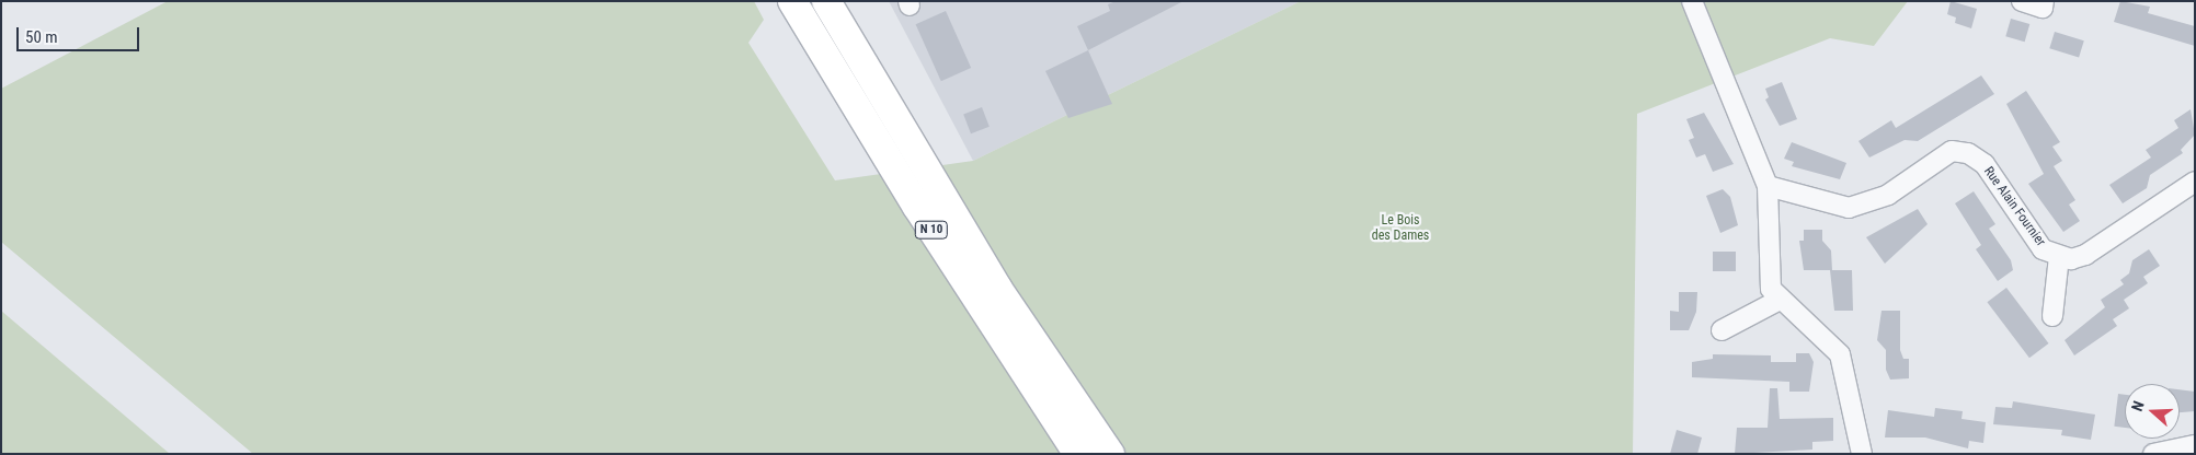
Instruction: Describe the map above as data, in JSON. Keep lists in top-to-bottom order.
{
  "streets": {
    "highway": ["N 10"],
    "street": ["Rue Alain Fournier"]
  },
  "parks": ["Le Bois des Dames"],
  "scale_bar": "50 m",
  "north": "left"
}
